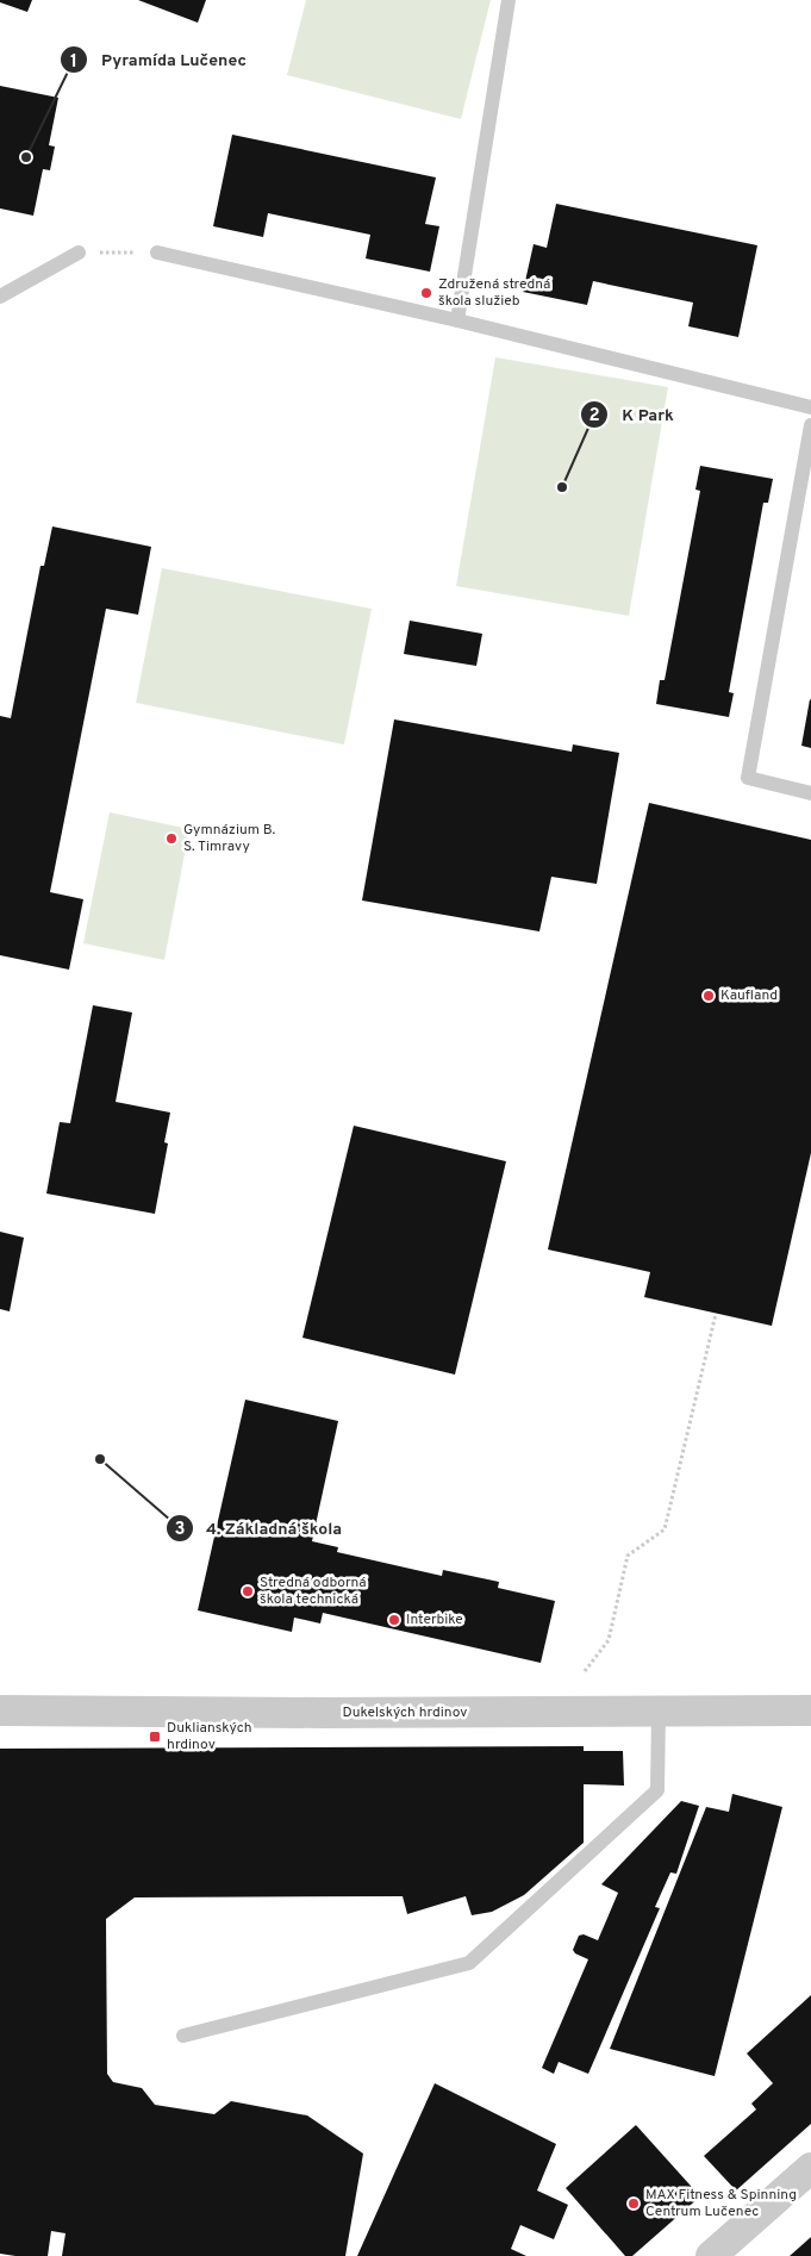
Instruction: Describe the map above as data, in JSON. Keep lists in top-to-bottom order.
{
  "streets": {
    "street": ["Dukelských hrdinov"]
  },
  "places": {
    "other": [
      "Pyramída Lučenec",
      "Združená stredná škola služieb",
      "K Park",
      "Gymnázium B. S. Timravy",
      "Kaufland",
      "4. Základná škola",
      "Stredná odborná škola technická",
      "Interbike",
      "MAX Fitness & Spinning Centrum Lučenec"
    ],
    "transit": ["Duklianských hrdinov"]
  }
}
